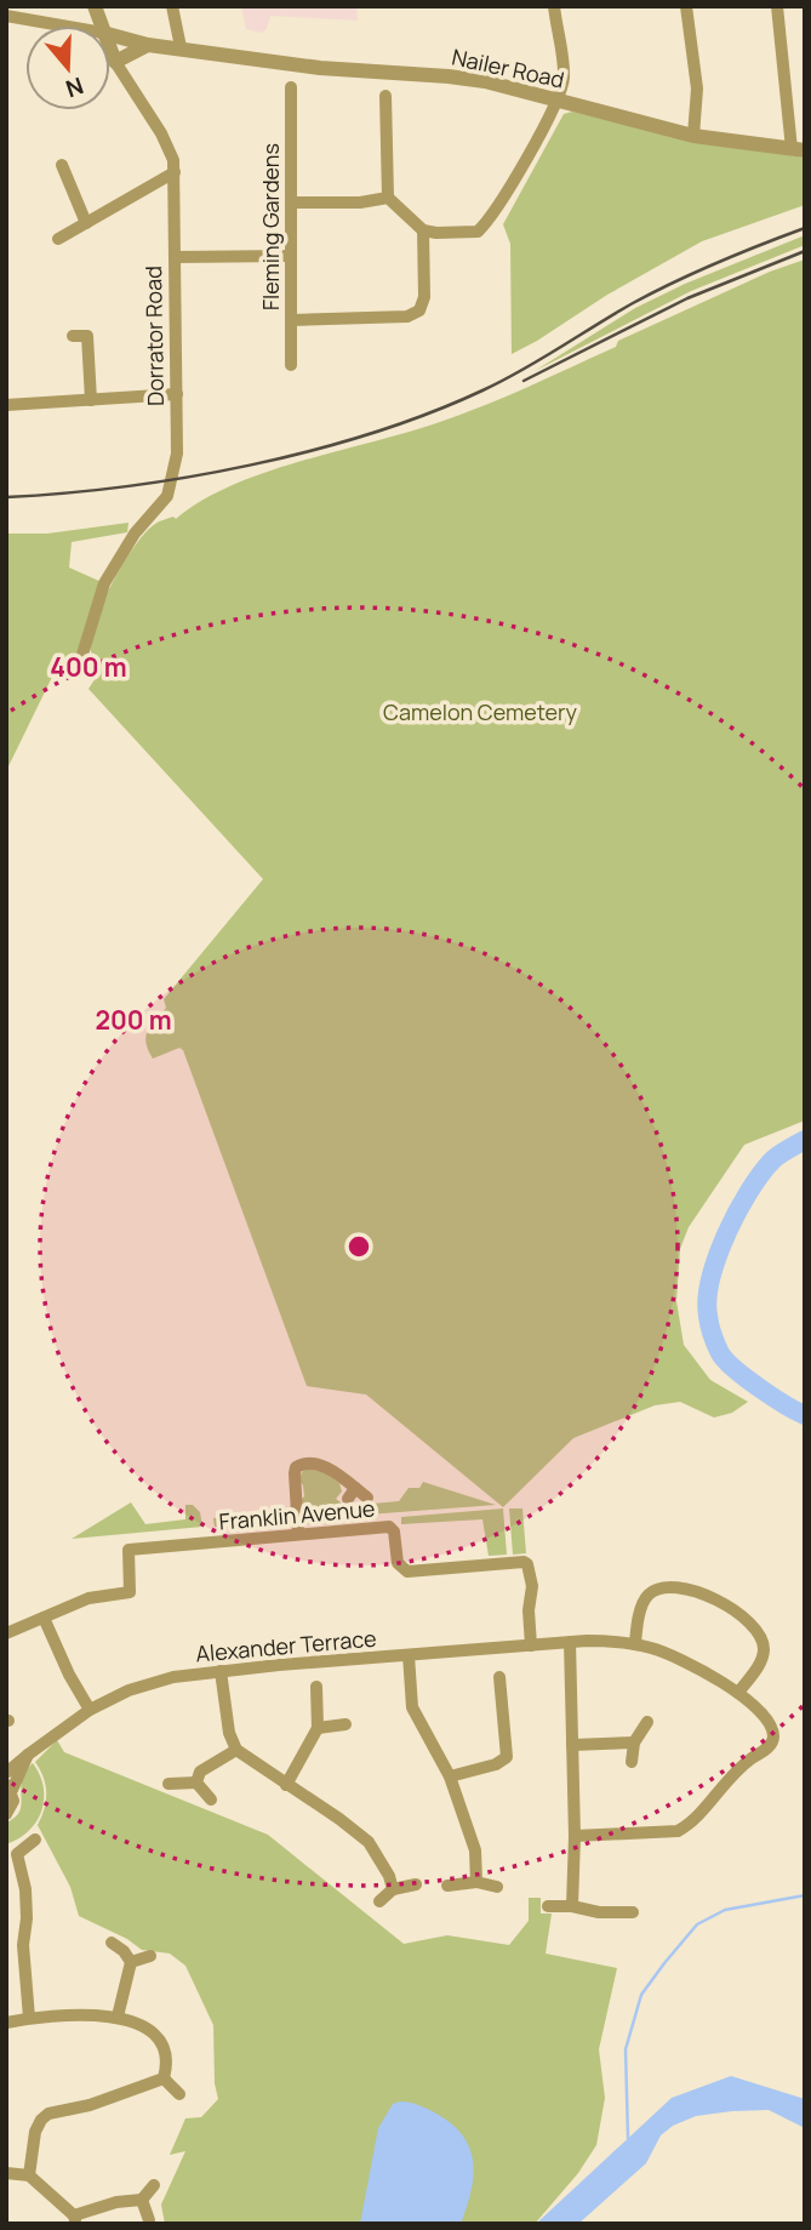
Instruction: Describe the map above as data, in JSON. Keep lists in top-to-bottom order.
{
  "streets": {
    "street": [
      "Nailer Road",
      "Fleming Gardens",
      "Dorrator Road",
      "Franklin Avenue",
      "Alexander Terrace"
    ]
  },
  "crossings": [
    ["Franklin Avenue", "Alexander Terrace"]
  ],
  "parks": ["Camelon Cemetery"],
  "north": "bottom",
  "rings": ["400 m", "200 m"]
}
